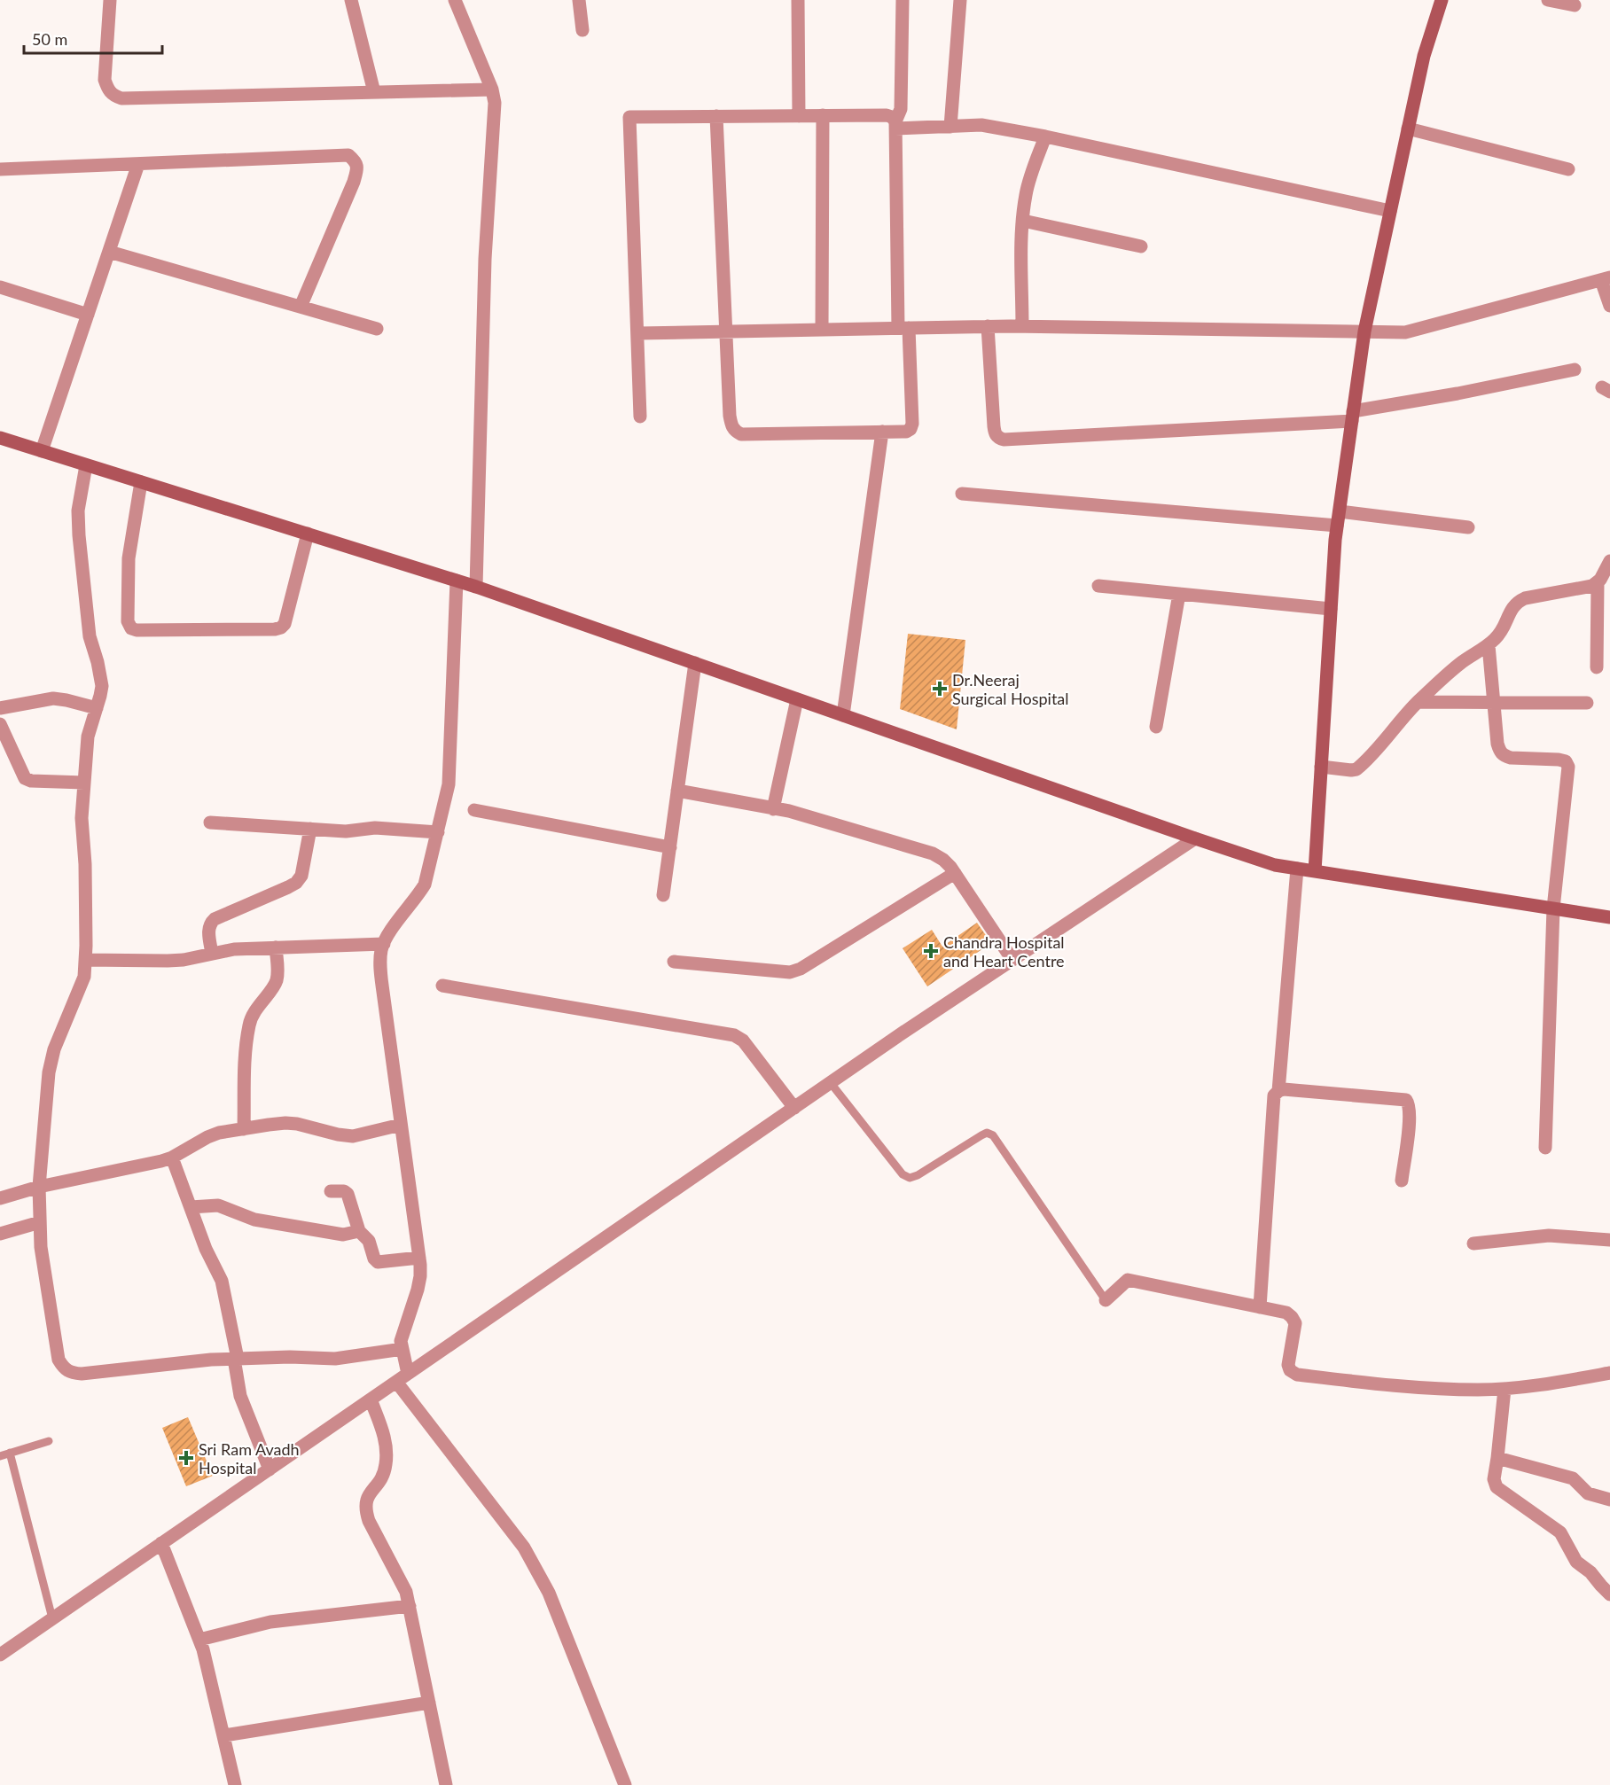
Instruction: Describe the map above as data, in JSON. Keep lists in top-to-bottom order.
{
  "places": {
    "health": ["Dr.Neeraj Surgical Hospital", "Chandra Hospital and Heart Centre", "Sri Ram Avadh Hospital"]
  },
  "scale_bar": "50 m"
}
